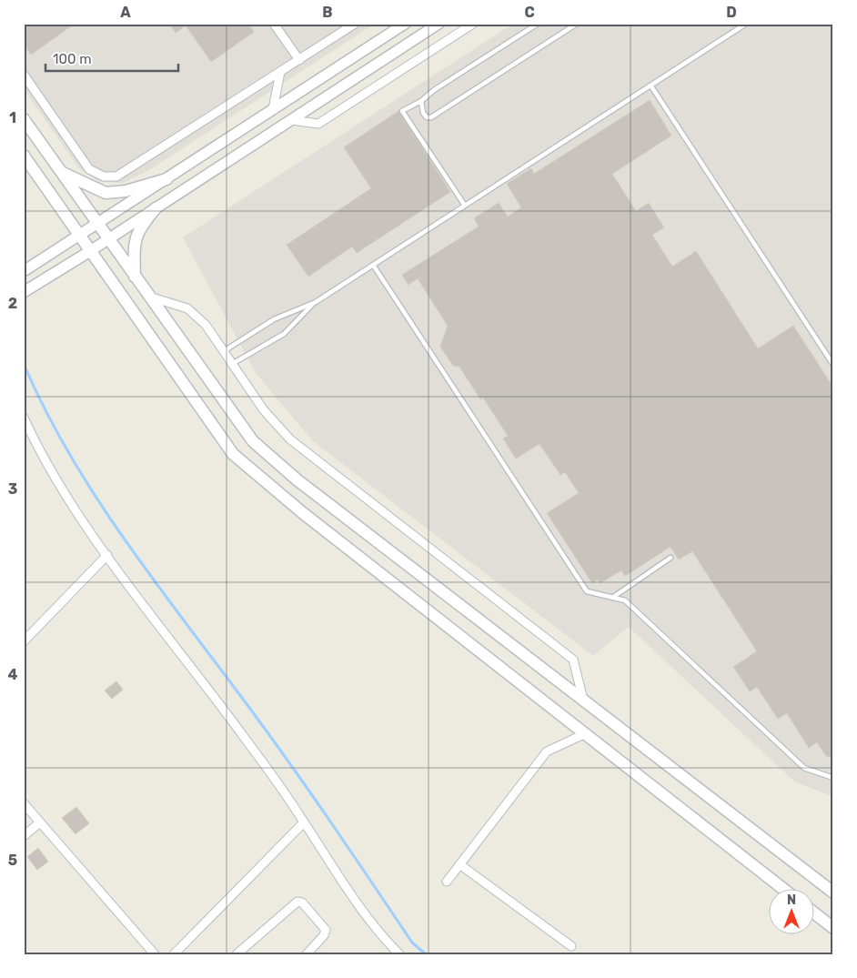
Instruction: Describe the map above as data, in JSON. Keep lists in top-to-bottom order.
{
  "scale_bar": "100 m",
  "north": "top",
  "grid": {
    "columns": [
      "A",
      "B",
      "C",
      "D"
    ],
    "rows": [
      "1",
      "2",
      "3",
      "4",
      "5"
    ]
  }
}
